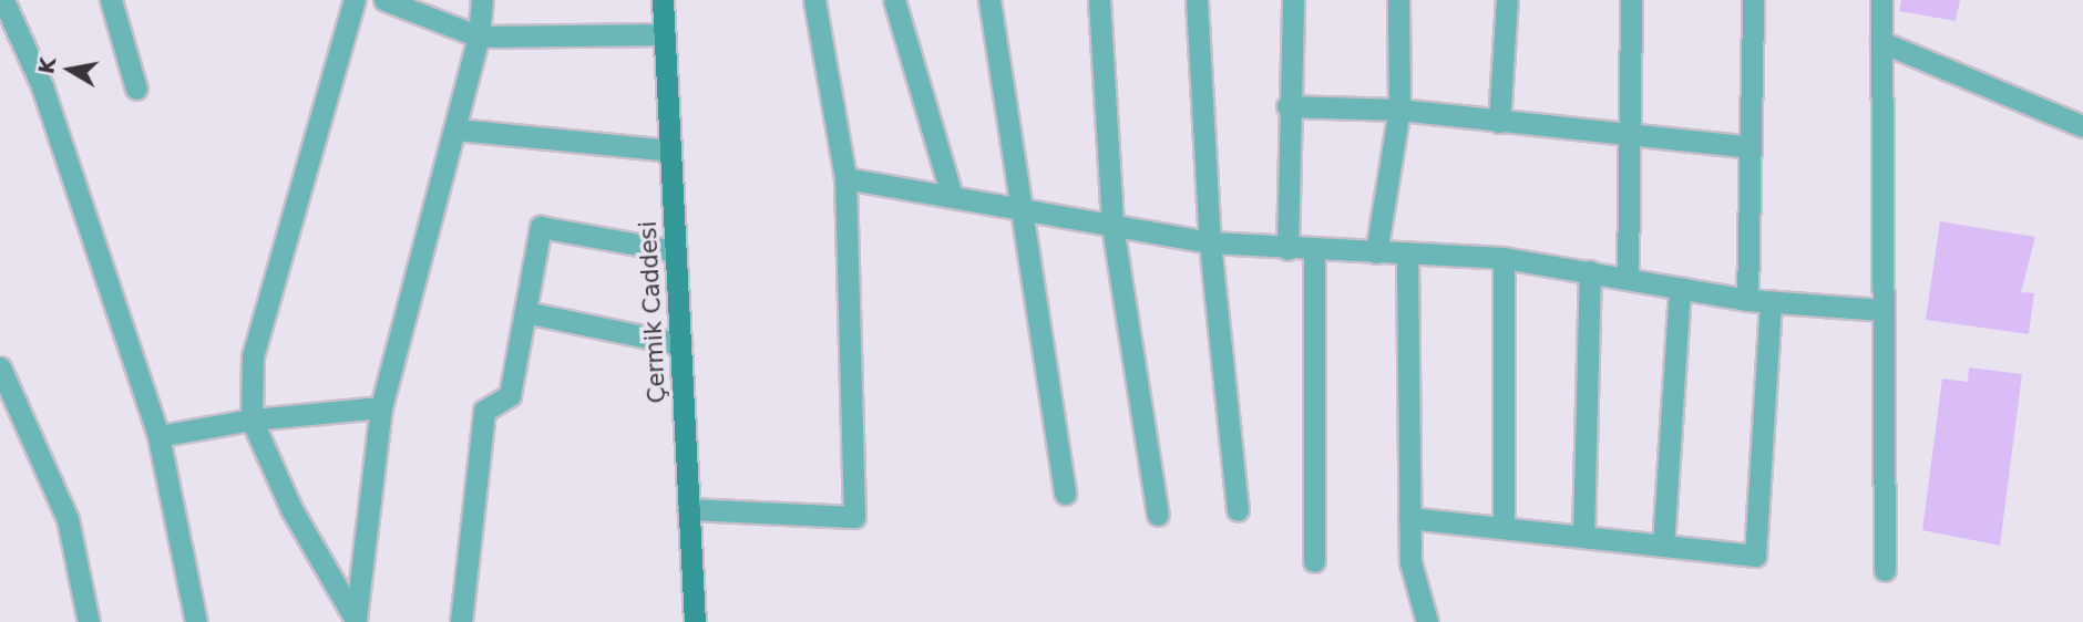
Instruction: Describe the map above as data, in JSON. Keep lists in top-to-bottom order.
{
  "streets": {
    "main road": ["Çermik Caddesi"]
  },
  "north": "left"
}
